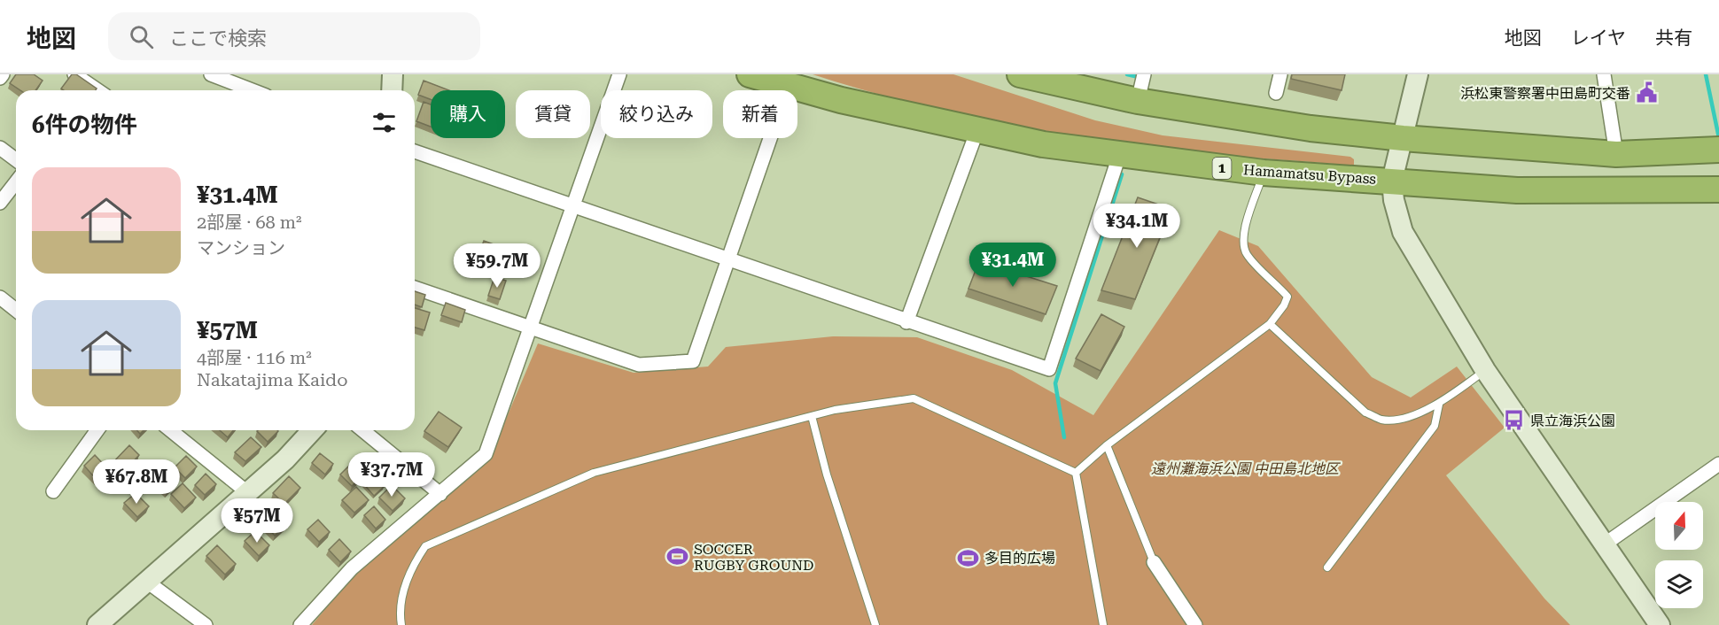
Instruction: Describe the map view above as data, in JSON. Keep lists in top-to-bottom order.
{
  "streets": {
    "highway": ["1", "Hamamatsu Bypass"]
  },
  "parks": ["遠州灘海浜公園 中田島北地区"],
  "places": {
    "public building": ["浜松東警察署中田島町交番"],
    "bus stop": ["県立海浜公園"],
    "sports": ["SOCCER RUGBY GROUND", "多目的広場"]
  },
  "north": "top",
  "page": {
    "header": "地図",
    "search": "ここで検索",
    "nav": ["地図", "レイヤ", "共有"],
    "chip": [
      "購入",
      "賃貸",
      "絞り込み",
      "新着"
    ],
    "heading": "6件の物件",
    "list": [
      {
        "name": "¥31.4M",
        "note": "2部屋 · 68 m² · マンション"
      },
      {
        "name": "¥57M",
        "note": "4部屋 · 116 m² · Nakatajima Kaido"
      }
    ],
    "price": [
      "¥34.1M",
      "¥31.4M",
      "¥59.7M",
      "¥37.7M",
      "¥67.8M",
      "¥57M"
    ]
  }
}
